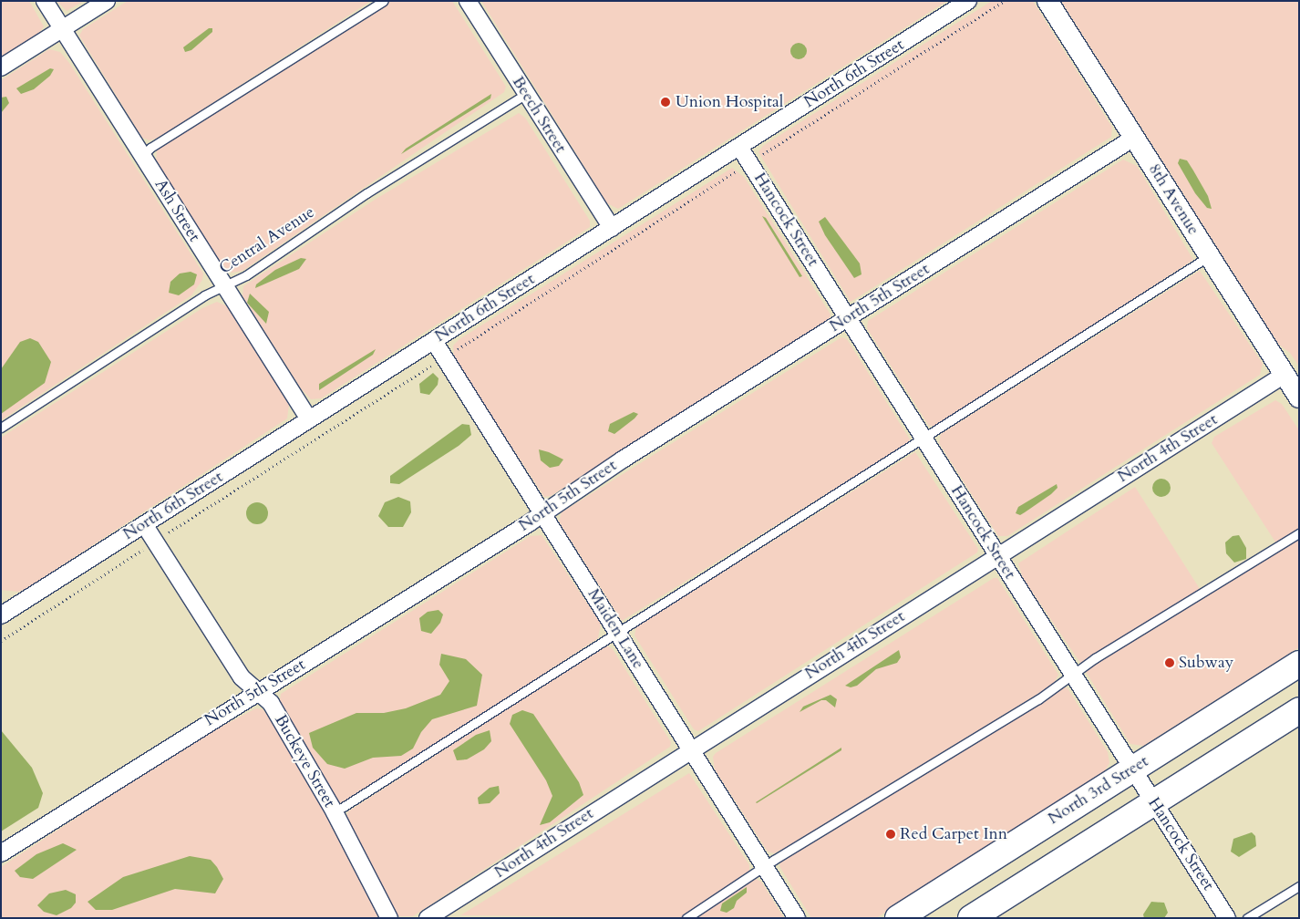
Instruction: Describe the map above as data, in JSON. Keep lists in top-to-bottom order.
{
  "streets": {
    "highway": ["North 3rd Street"],
    "street": [
      "North 6th Street",
      "Beech Street",
      "8th Avenue",
      "Ash Street",
      "Hancock Street",
      "North 5th Street",
      "North 4th Street",
      "Maiden Lane",
      "Buckeye Street"
    ],
    "lane": ["Central Avenue"]
  },
  "crossings": [
    ["North 6th Street", "Beech Street"],
    ["North 6th Street", "Ash Street"],
    ["North 6th Street", "Hancock Street"],
    ["North 6th Street", "Maiden Lane"],
    ["North 6th Street", "Buckeye Street"],
    ["Beech Street", "Central Avenue"],
    ["8th Avenue", "North 5th Street"],
    ["8th Avenue", "North 4th Street"],
    ["Ash Street", "Central Avenue"],
    ["Hancock Street", "North 5th Street"],
    ["Hancock Street", "North 4th Street"],
    ["Hancock Street", "North 3rd Street"],
    ["North 5th Street", "Maiden Lane"],
    ["North 5th Street", "Buckeye Street"],
    ["North 4th Street", "Maiden Lane"]
  ],
  "places": ["Union Hospital", "Subway", "Red Carpet Inn"]
}
